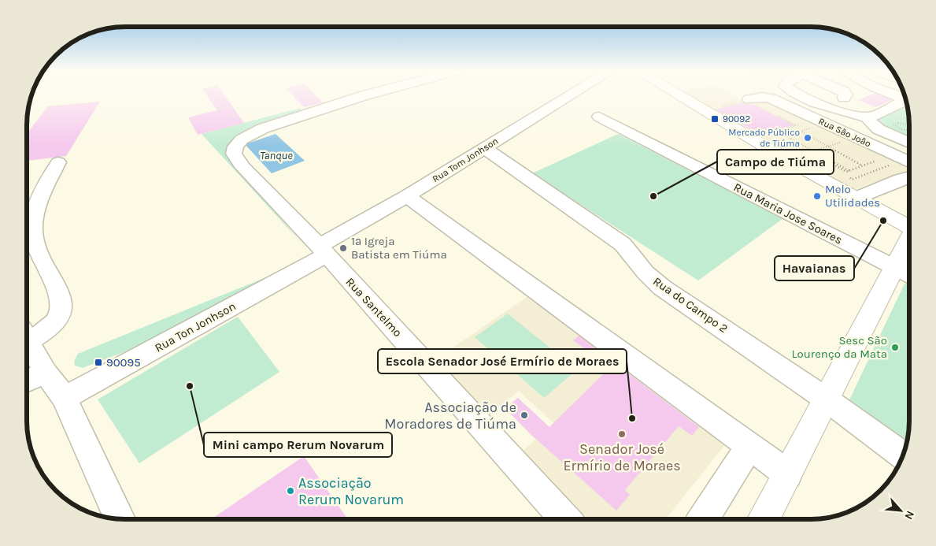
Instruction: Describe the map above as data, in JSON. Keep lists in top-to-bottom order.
{
  "streets": {
    "street": [
      "Rua São João",
      "Rua Tom Jonhson",
      "Rua Maria Jose Soares",
      "Rua do Campo 2",
      "Rua Santelmo",
      "Rua Ton Jonhson"
    ]
  },
  "crossings": [
    ["Rua Tom Jonhson", "Rua do Campo 2"],
    ["Rua Tom Jonhson", "Rua Santelmo"],
    ["Rua Tom Jonhson", "Rua Ton Jonhson"],
    ["Rua Santelmo", "Rua Ton Jonhson"]
  ],
  "water": ["Tanque"],
  "places": {
    "transit": ["90092", "90095"],
    "other": [
      "Mercado Público de Tiúma",
      "Campo de Tiúma",
      "Melo Utilidades",
      "Havaianas",
      "1ª Igreja Batista em Tiúma",
      "Sesc São Lourenço da Mata",
      "Mini campo Rerum Novarum",
      "Associação de Moradores de Tiúma",
      "Escola Senador José Ermírio de Moraes",
      "Senador José Ermírio de Moraes",
      "Associação Rerum Novarum"
    ]
  },
  "north": "bottom right"
}
